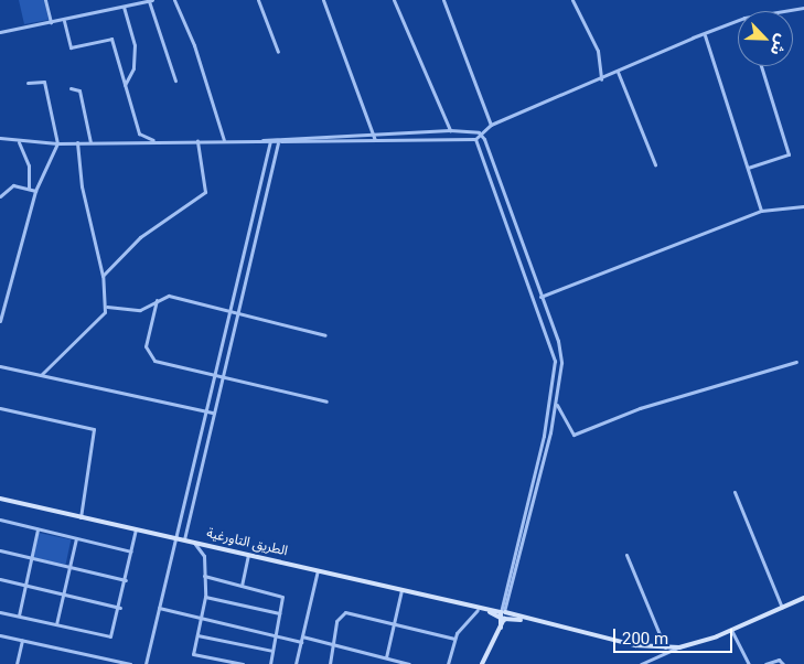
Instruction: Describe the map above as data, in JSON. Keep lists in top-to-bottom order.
{
  "streets": {
    "street": ["الطريق التاورغية"]
  },
  "scale_bar": "200 m",
  "north": "bottom right"
}
